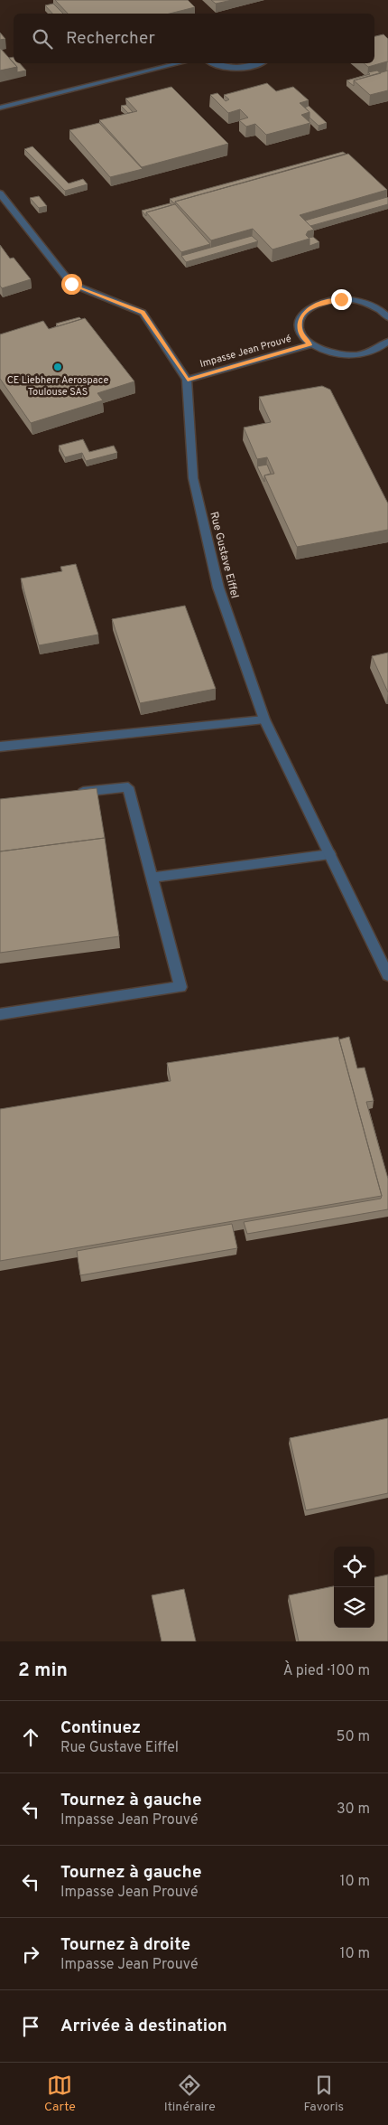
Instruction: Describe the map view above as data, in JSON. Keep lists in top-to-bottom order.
{
  "streets": {
    "street": ["Impasse Jean Prouvé", "Rue Gustave Eiffel"]
  },
  "crossings": [
    ["Impasse Jean Prouvé", "Rue Gustave Eiffel"]
  ],
  "places": ["CE Liebherr Aerospace Toulouse SAS"],
  "page": {
    "search": "Rechercher",
    "heading": ["2 min", "À pied · 100 m"],
    "list": [
      ["Continuez", "Rue Gustave Eiffel", "50 m"],
      ["Tournez à gauche", "Impasse Jean Prouvé", "30 m"],
      ["Tournez à gauche", "Impasse Jean Prouvé", "10 m"],
      ["Tournez à droite", "Impasse Jean Prouvé", "10 m"],
      "Arrivée à destination"
    ],
    "nav": ["Carte", "Itinéraire", "Favoris"]
  }
}
